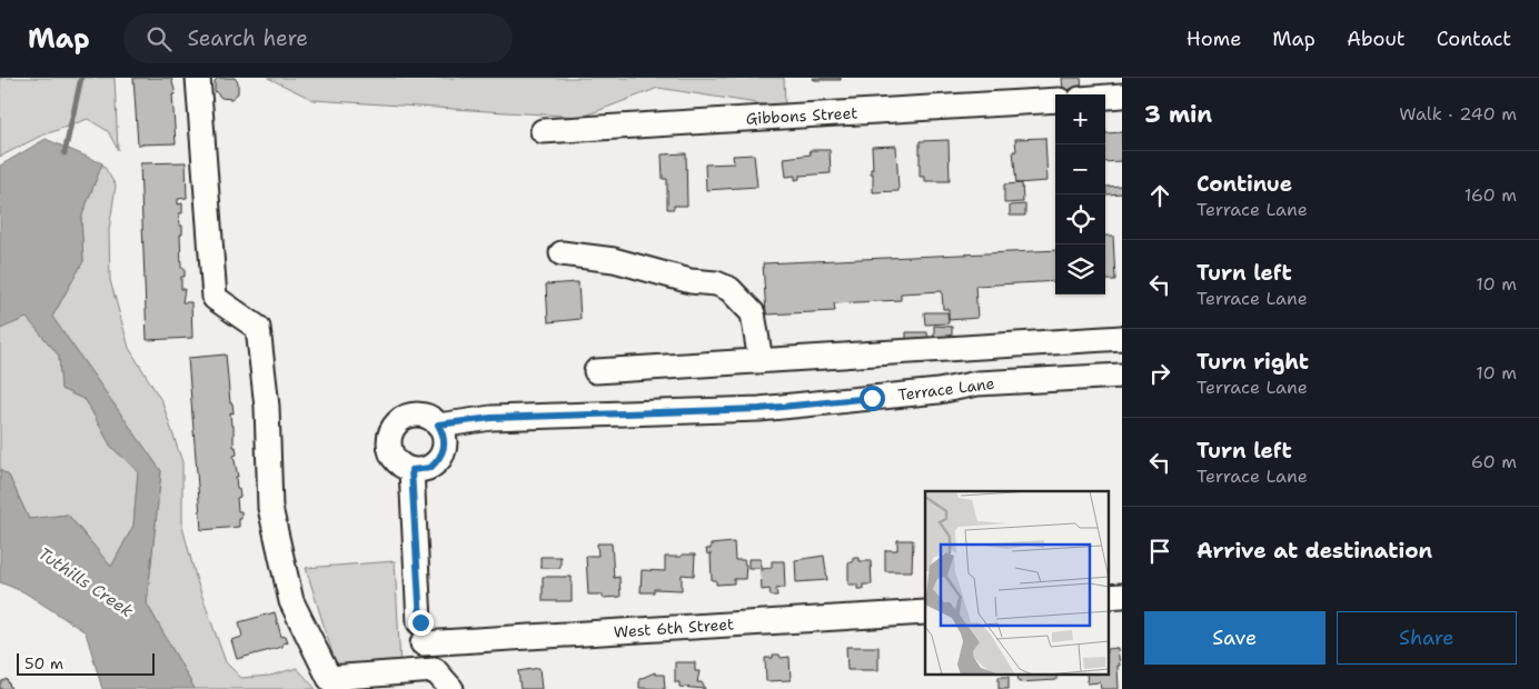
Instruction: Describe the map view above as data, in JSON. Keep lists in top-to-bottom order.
{
  "streets": {
    "street": ["Gibbons Street", "Terrace Lane", "West 6th Street"]
  },
  "crossings": [
    ["Terrace Lane", "West 6th Street"]
  ],
  "water": ["Tuthills Creek"],
  "scale_bar": "50 m",
  "page": {
    "header": "Map",
    "search": "Search here",
    "nav": [
      "Home",
      "Map",
      "About",
      "Contact"
    ],
    "heading": ["3 min", "Walk · 240 m"],
    "map_buttons": ["+", "−"],
    "list": [
      ["Continue", "Terrace Lane", "160 m"],
      ["Turn left", "Terrace Lane", "10 m"],
      ["Turn right", "Terrace Lane", "10 m"],
      ["Turn left", "Terrace Lane", "60 m"],
      "Arrive at destination"
    ],
    "buttons": ["Save", "Share"],
    "scale": "50 m"
  }
}
